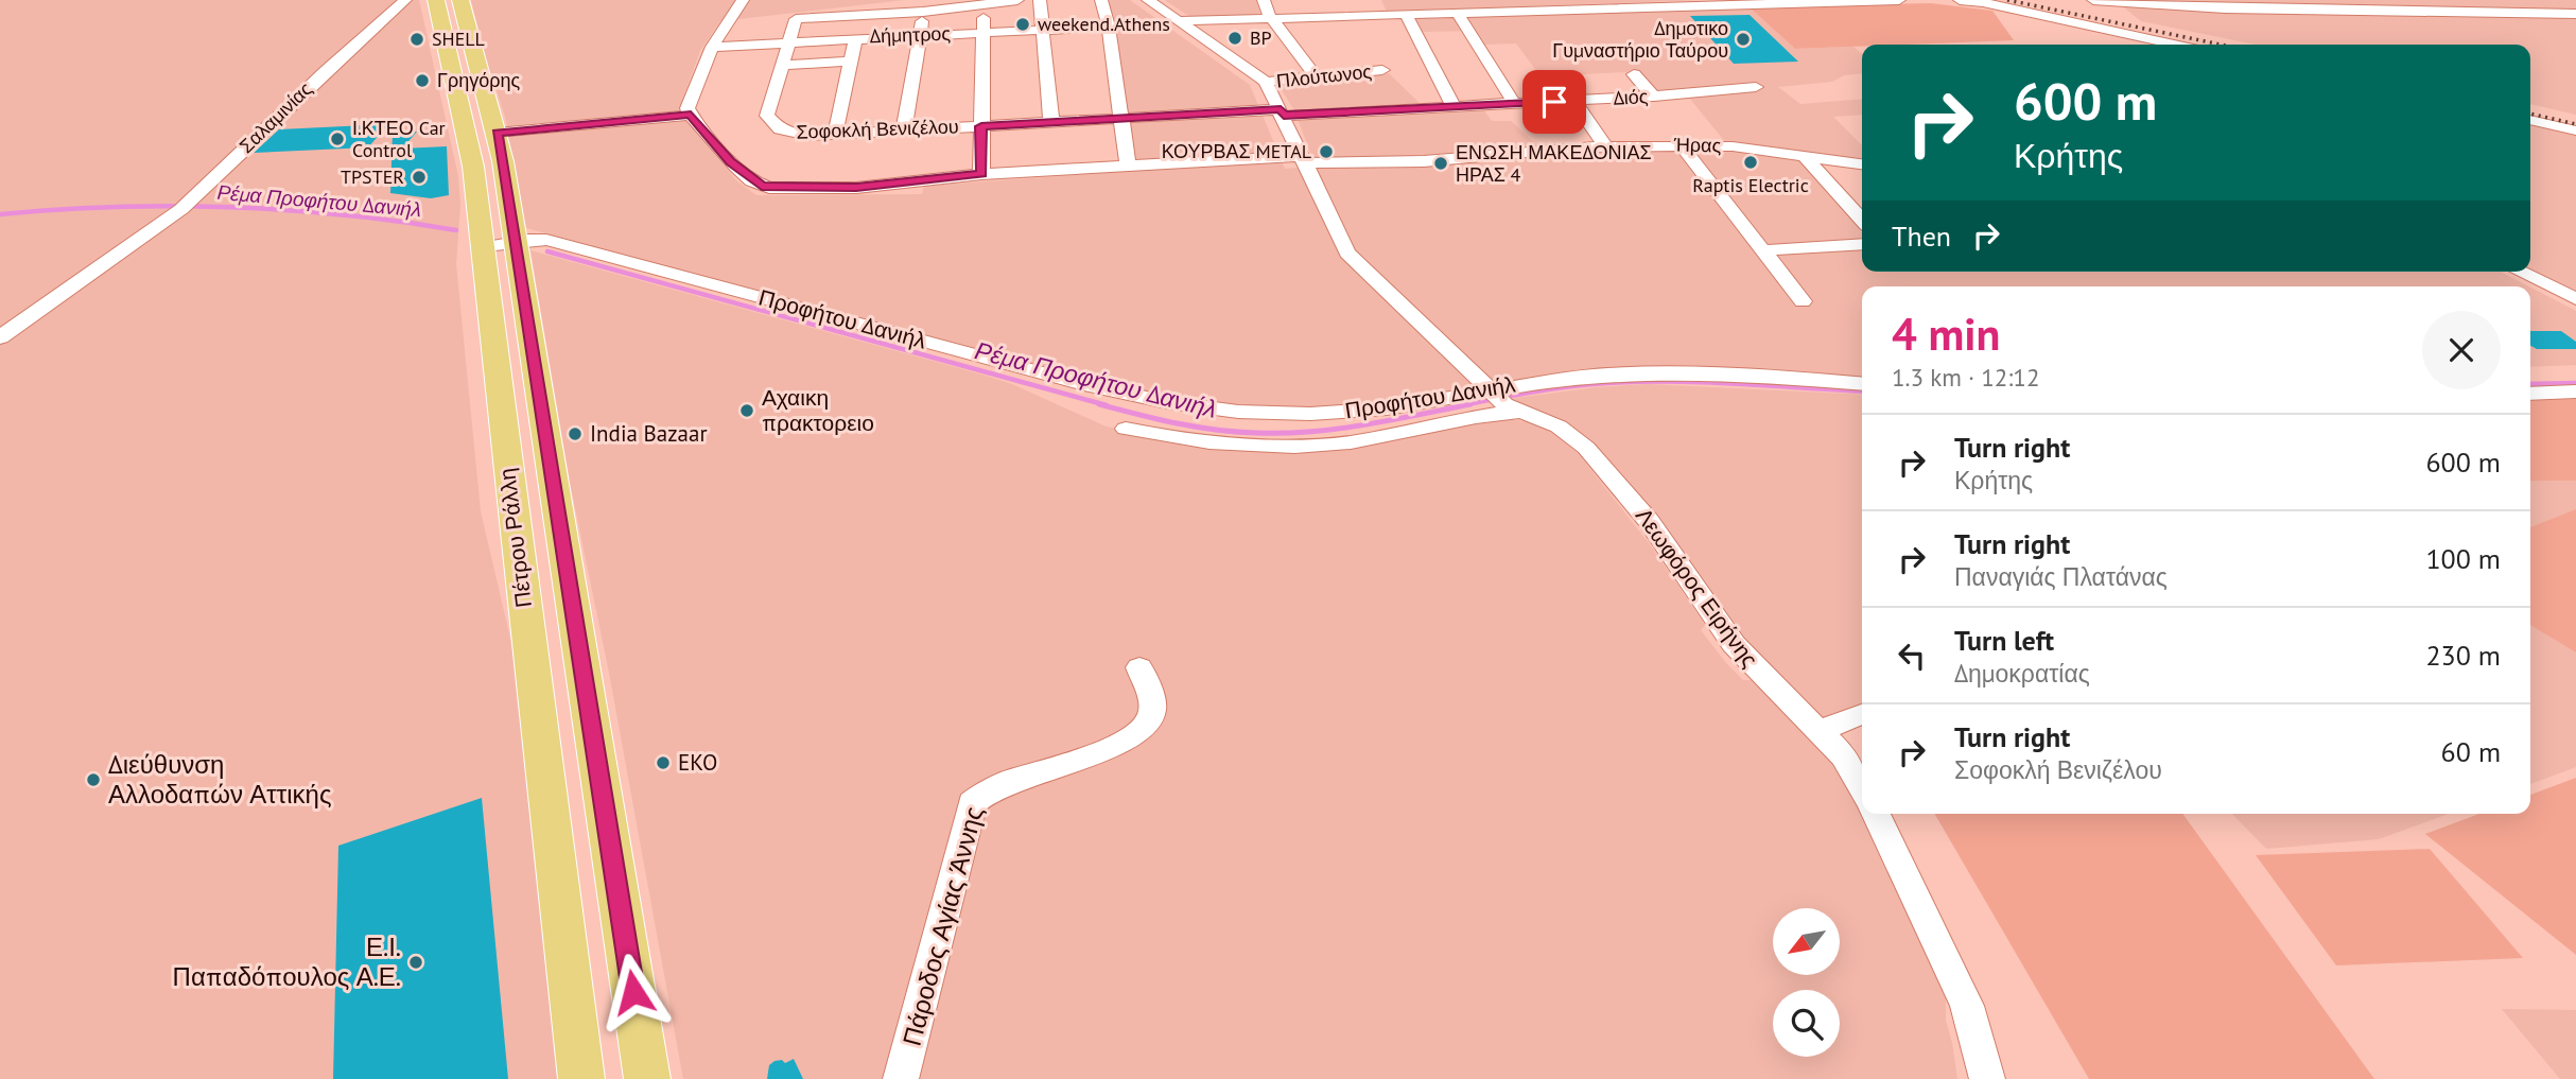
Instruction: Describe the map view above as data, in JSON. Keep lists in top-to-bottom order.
{
  "streets": {
    "main road": ["Πέτρου Ράλλη"],
    "street": [
      "Δήμητρος",
      "Πλούτωνος",
      "Διός",
      "Σαλαμινίας",
      "Σοφοκλή Βενιζέλου",
      "Ήρας",
      "Προφήτου Δανιήλ",
      "Λεωφόρος Ειρήνης",
      "Πάροδος Αγίας Άννης"
    ]
  },
  "crossings": [
    ["Πλούτωνος", "Λεωφόρος Ειρήνης"],
    ["Διός", "Σοφοκλή Βενιζέλου"],
    ["Διός", "Λεωφόρος Ειρήνης"],
    ["Σοφοκλή Βενιζέλου", "Λεωφόρος Ειρήνης"],
    ["Ήρας", "Λεωφόρος Ειρήνης"],
    ["Προφήτου Δανιήλ", "Πέτρου Ράλλη"],
    ["Προφήτου Δανιήλ", "Λεωφόρος Ειρήνης"]
  ],
  "water": ["Ρέμα Προφήτου Δανιήλ"],
  "places": [
    "weekend.Athens",
    "BP",
    "SHELL",
    "Δημοτικο Γυμναστήριο Ταύρου",
    "Γρηγόρης",
    "Ι.ΚΤΕΟ Car Control",
    "ΚΟΥΡΒΑΣ METAL",
    "Raptis Electric",
    "ΕΝΩΣΗ ΜΑΚΕΔΟΝΙΑΣ ΗΡΑΣ 4",
    "TPSTER",
    "Αχαικη πρακτορειο",
    "India Bazaar",
    "EKO",
    "Διεύθυνση Αλλοδαπών Αττικής",
    "Ε.Ι. Παπαδόπουλος Α.Ε."
  ],
  "north": "bottom left",
  "page": {
    "turn": ["600 m", "Κρήτης"],
    "then": "Then",
    "heading": ["4 min", "1.3 km · 12:12"],
    "list": [
      {
        "name": "Turn right",
        "note": "Κρήτης",
        "value": "600 m"
      },
      {
        "name": "Turn right",
        "note": "Παναγιάς Πλατάνας",
        "value": "100 m"
      },
      {
        "name": "Turn left",
        "note": "Δημοκρατίας",
        "value": "230 m"
      },
      {
        "name": "Turn right",
        "note": "Σοφοκλή Βενιζέλου",
        "value": "60 m"
      }
    ]
  }
}
